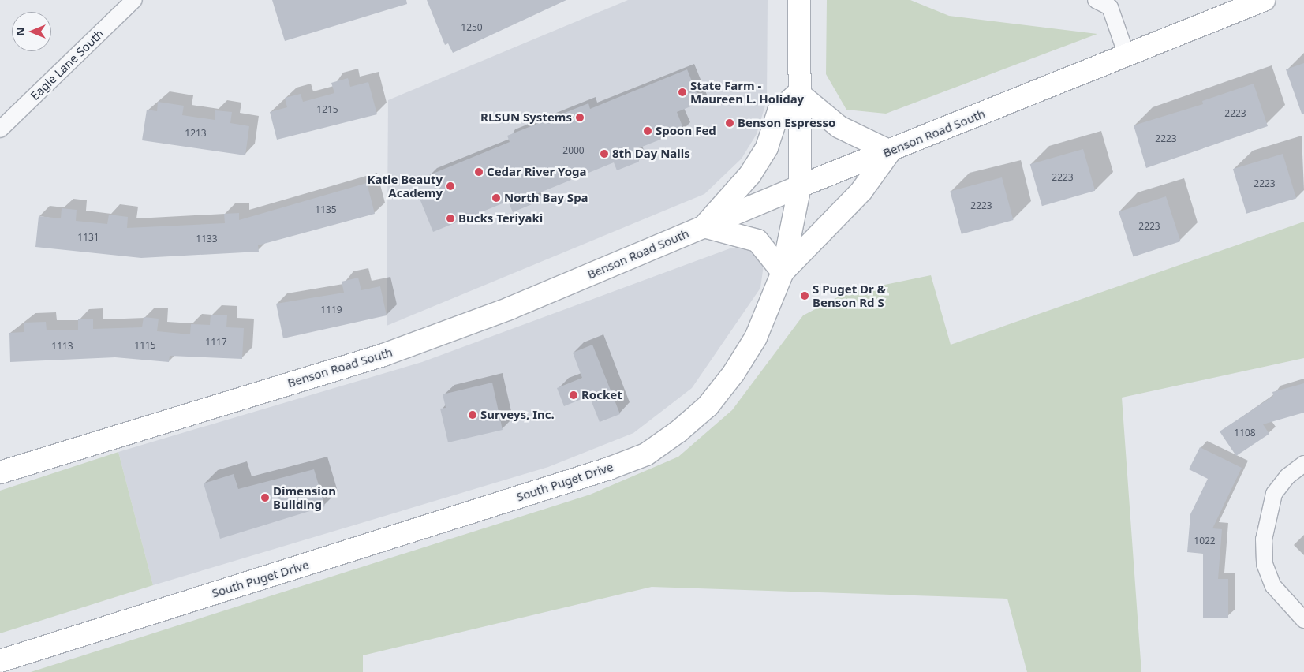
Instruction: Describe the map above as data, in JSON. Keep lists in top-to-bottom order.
{
  "streets": {
    "street": ["Eagle Lane South", "Benson Road South", "South Puget Drive"]
  },
  "crossings": [
    ["Benson Road South", "South Puget Drive"]
  ],
  "places": [
    "State Farm - Maureen L. Holiday",
    "RLSUN Systems",
    "Benson Espresso",
    "Spoon Fed",
    "8th Day Nails",
    "Cedar River Yoga",
    "Katie Beauty Academy",
    "North Bay Spa",
    "Bucks Teriyaki",
    "S Puget Dr & Benson Rd S",
    "Rocket",
    "Surveys, Inc.",
    "Dimension Building"
  ],
  "house_numbers": [
    "1250",
    "1215",
    "2223",
    "1213",
    "2223",
    "2000",
    "2223",
    "2223",
    "2223",
    "1135",
    "2223",
    "1131",
    "1133",
    "1119",
    "1117",
    "1115",
    "1113",
    "1108",
    "1022"
  ],
  "north": "left"
}
